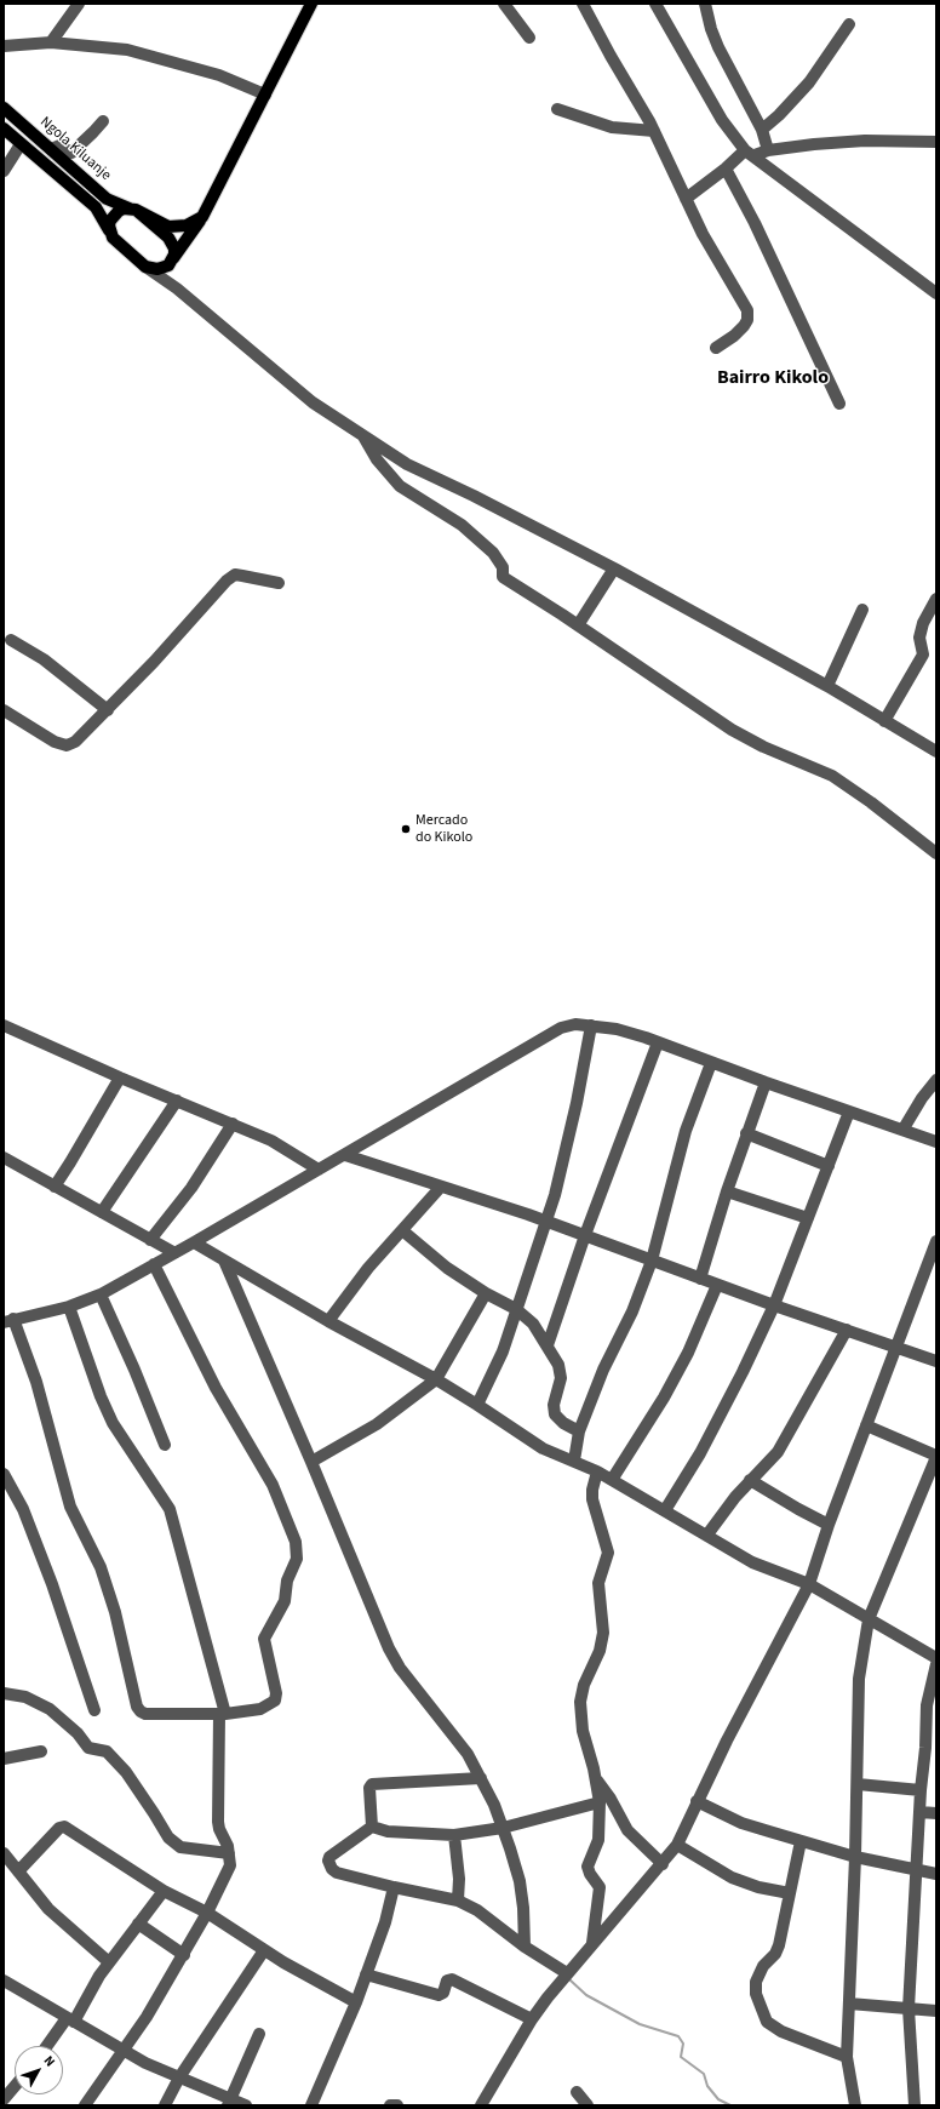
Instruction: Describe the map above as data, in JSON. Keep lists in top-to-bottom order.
{
  "streets": {
    "main road": ["Ngola Kiluanje"]
  },
  "districts": ["Bairro Kikolo"],
  "places": ["Mercado do Kikolo"],
  "north": "top right"
}
